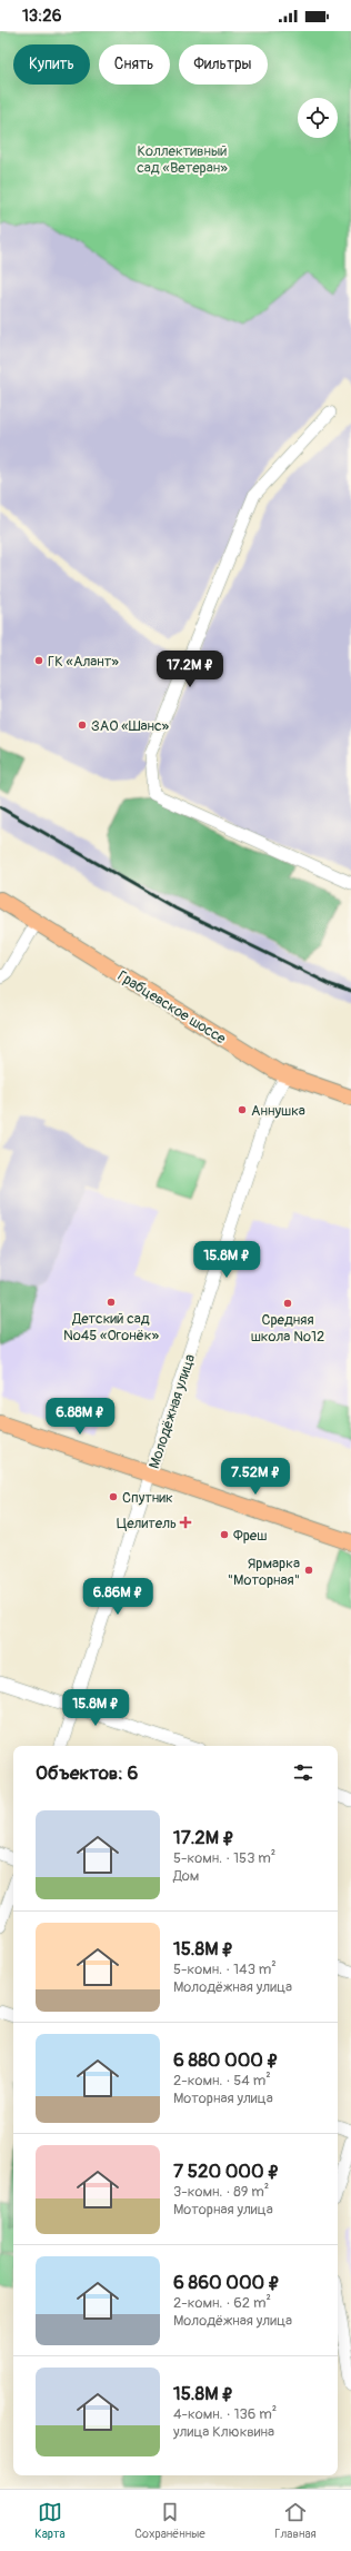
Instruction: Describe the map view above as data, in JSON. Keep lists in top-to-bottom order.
{
  "streets": {
    "main road": ["Грабцевское шоссе"],
    "street": ["Молодёжная улица"]
  },
  "crossings": [
    ["Грабцевское шоссе", "Молодёжная улица"]
  ],
  "parks": ["Коллективный сад «Ветеран»"],
  "places": {
    "other": [
      "ГК «Алант»",
      "ЗАО «Шанс»",
      "Аннушка",
      "Детский сад №45 «Огонёк»",
      "Средняя школа №12",
      "Спутник",
      "Фреш",
      "Ярмарка \"Моторная\""
    ],
    "health": ["Целитель"]
  },
  "page": {
    "status": "13:26",
    "chip": ["Купить", "Снять", "Фильтры"],
    "price": [
      "17.2M ₽",
      "15.8M ₽",
      "6.88M ₽",
      "7.52M ₽",
      "6.86M ₽",
      "15.8M ₽"
    ],
    "heading": "Объектов: 6",
    "list": [
      {
        "name": "17.2M ₽",
        "note": "5-комн. · 153 m² · Дом"
      },
      {
        "name": "15.8M ₽",
        "note": "5-комн. · 143 m² · Молодёжная улица"
      },
      {
        "name": "6 880 000 ₽",
        "note": "2-комн. · 54 m² · Моторная улица"
      },
      {
        "name": "7 520 000 ₽",
        "note": "3-комн. · 89 m² · Моторная улица"
      },
      {
        "name": "6 860 000 ₽",
        "note": "2-комн. · 62 m² · Молодёжная улица"
      },
      {
        "name": "15.8M ₽",
        "note": "4-комн. · 136 m² · улица Клюквина"
      }
    ],
    "tabs": ["Карта", "Сохранённые", "Главная"]
  }
}
